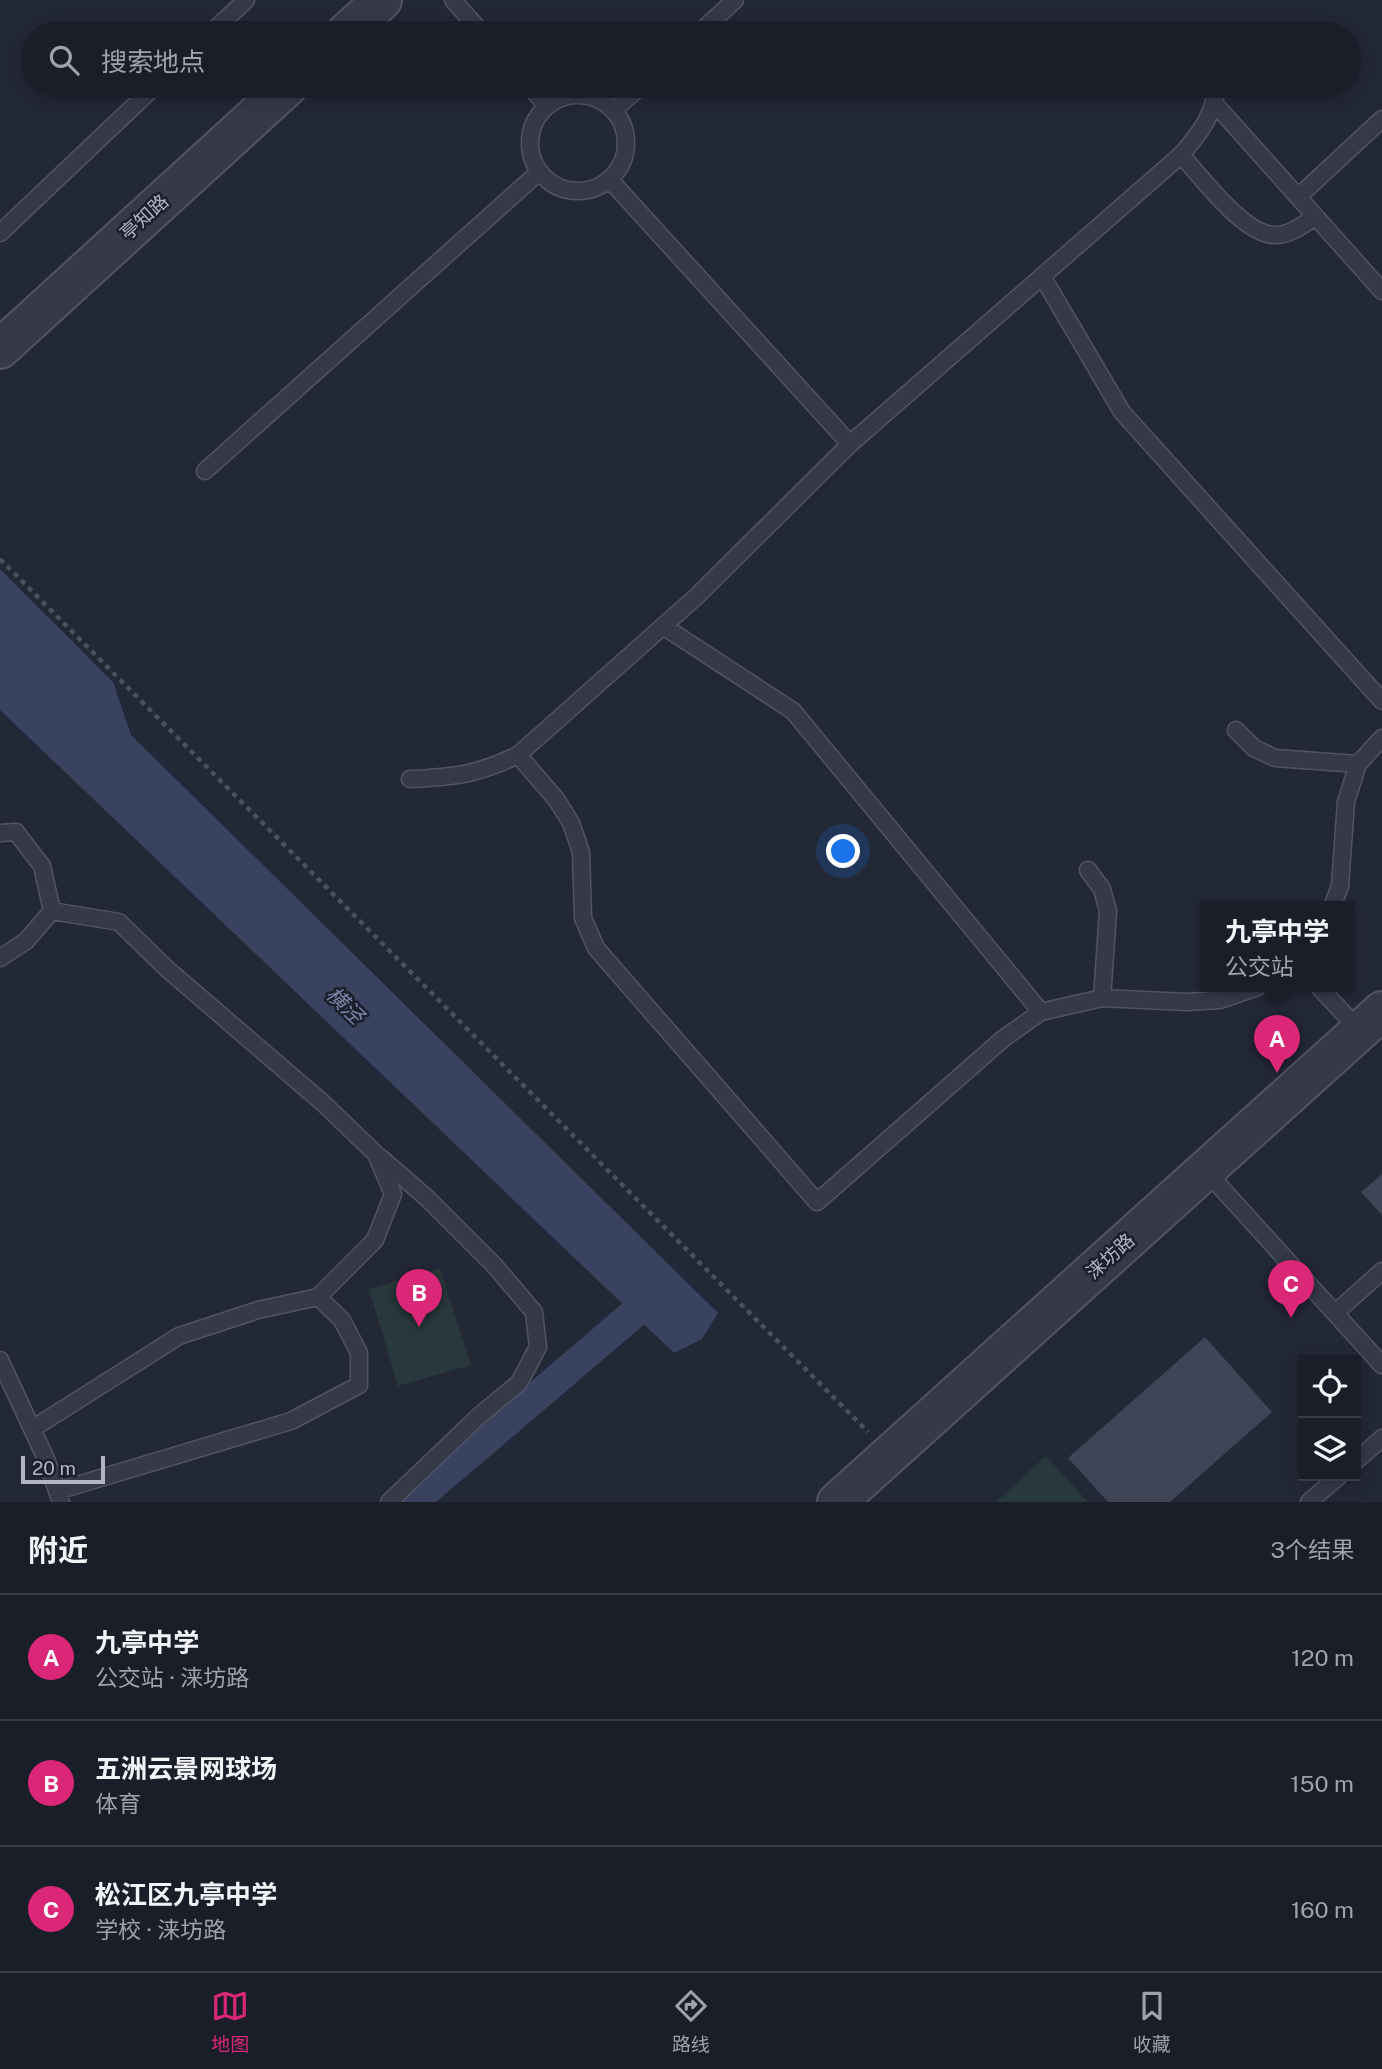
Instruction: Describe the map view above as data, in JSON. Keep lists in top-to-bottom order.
{
  "streets": {
    "street": ["亭知路", "涞坊路"]
  },
  "water": ["横泾"],
  "scale_bar": "20 m",
  "page": {
    "search": "搜索地点",
    "popup": ["九亭中学", "公交站"],
    "pins": ["A", "C", "B"],
    "scale": "20 m",
    "heading": ["附近", "3个结果"],
    "list": [
      {
        "mark": "A",
        "name": "九亭中学",
        "note": "公交站 · 涞坊路",
        "value": "120 m"
      },
      {
        "mark": "B",
        "name": "五洲云景网球场",
        "note": "体育",
        "value": "150 m"
      },
      {
        "mark": "C",
        "name": "松江区九亭中学",
        "note": "学校 · 涞坊路",
        "value": "160 m"
      }
    ],
    "nav": ["地图", "路线", "收藏"]
  }
}
